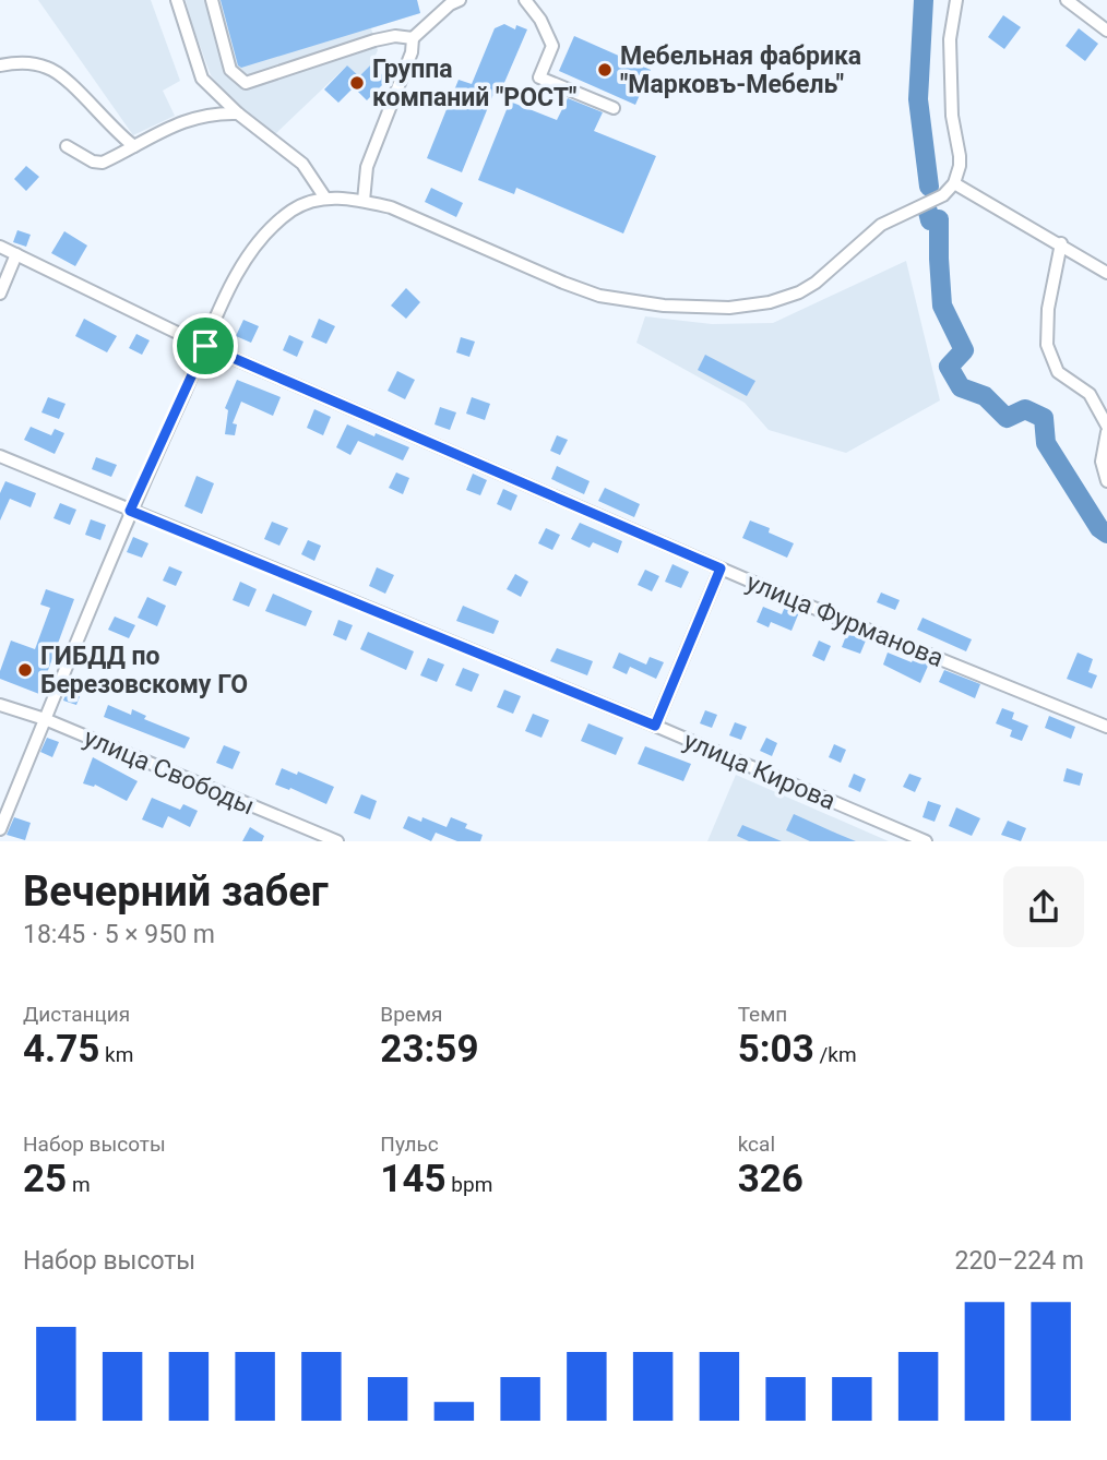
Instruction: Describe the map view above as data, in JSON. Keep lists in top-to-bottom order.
{
  "streets": {
    "street": ["улица Фурманова", "улица Кирова", "улица Свободы"]
  },
  "places": ["Мебельная фабрика \"Марковъ-Мебель\"", "Группа компаний \"РОСТ\"", "ГИБДД по Березовскому ГО"],
  "page": {
    "heading": ["Вечерний забег", "18:45 · 5 × 950 m"],
    "stats": [
      ["Дистанция", "4.75 km"],
      ["Время", "23:59"],
      ["Темп", "5:03 /km"],
      ["Набор высоты", "25 m"],
      ["Пульс", "145 bpm"],
      ["kcal", "326"]
    ],
    "chart": ["Набор высоты", "220–224 m"]
  }
}
